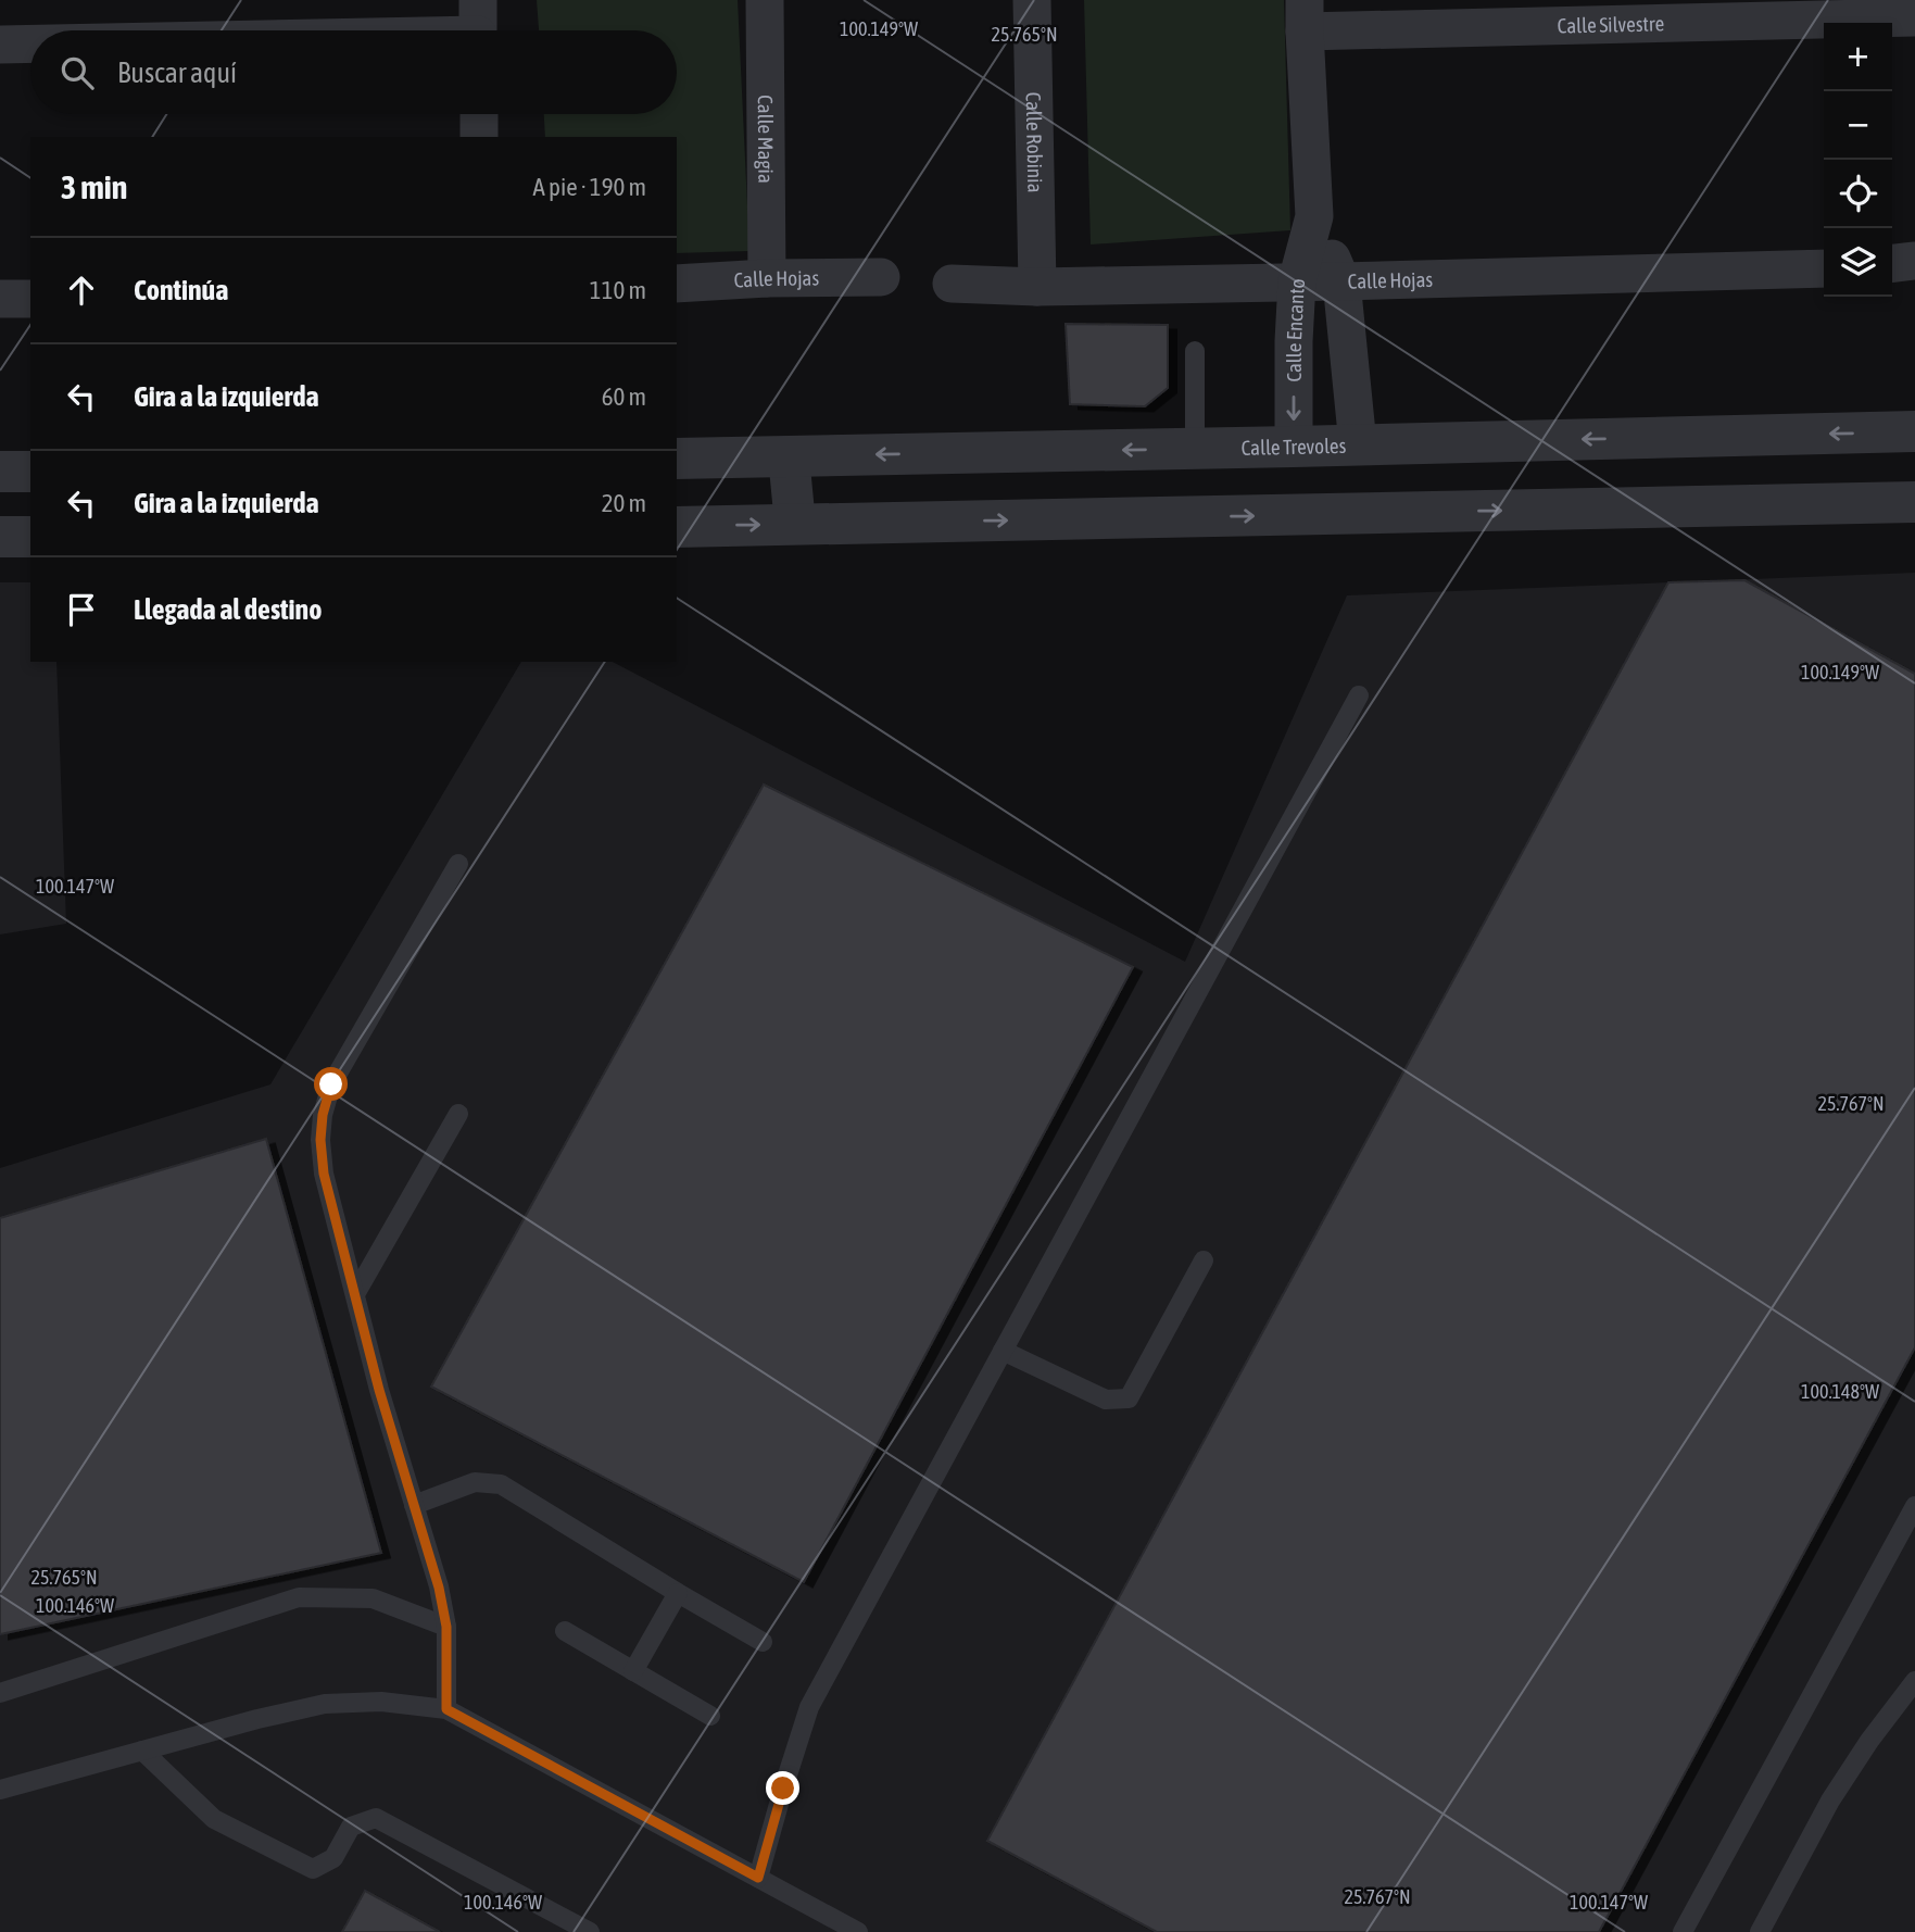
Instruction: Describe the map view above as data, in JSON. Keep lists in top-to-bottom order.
{
  "streets": {
    "street": [
      "Calle Silvestre",
      "Calle Magia",
      "Calle Robinia",
      "Calle Hojas",
      "Calle Encanto",
      "Calle Trevoles"
    ]
  },
  "crossings": [
    ["Calle Silvestre", "Calle Encanto"],
    ["Calle Magia", "Calle Hojas"],
    ["Calle Robinia", "Calle Hojas"],
    ["Calle Hojas", "Calle Encanto"],
    ["Calle Encanto", "Calle Trevoles"]
  ],
  "page": {
    "map_buttons": ["+", "−"],
    "search": "Buscar aquí",
    "heading": ["3 min", "A pie · 190 m"],
    "list": [
      ["Continúa", "110 m"],
      ["Gira a la izquierda", "60 m"],
      ["Gira a la izquierda", "20 m"],
      "Llegada al destino"
    ]
  },
  "coordinates": [
    "100.149°W",
    "25.765°N",
    "100.147°W",
    "25.767°N",
    "100.148°W",
    "100.146°W"
  ]
}
